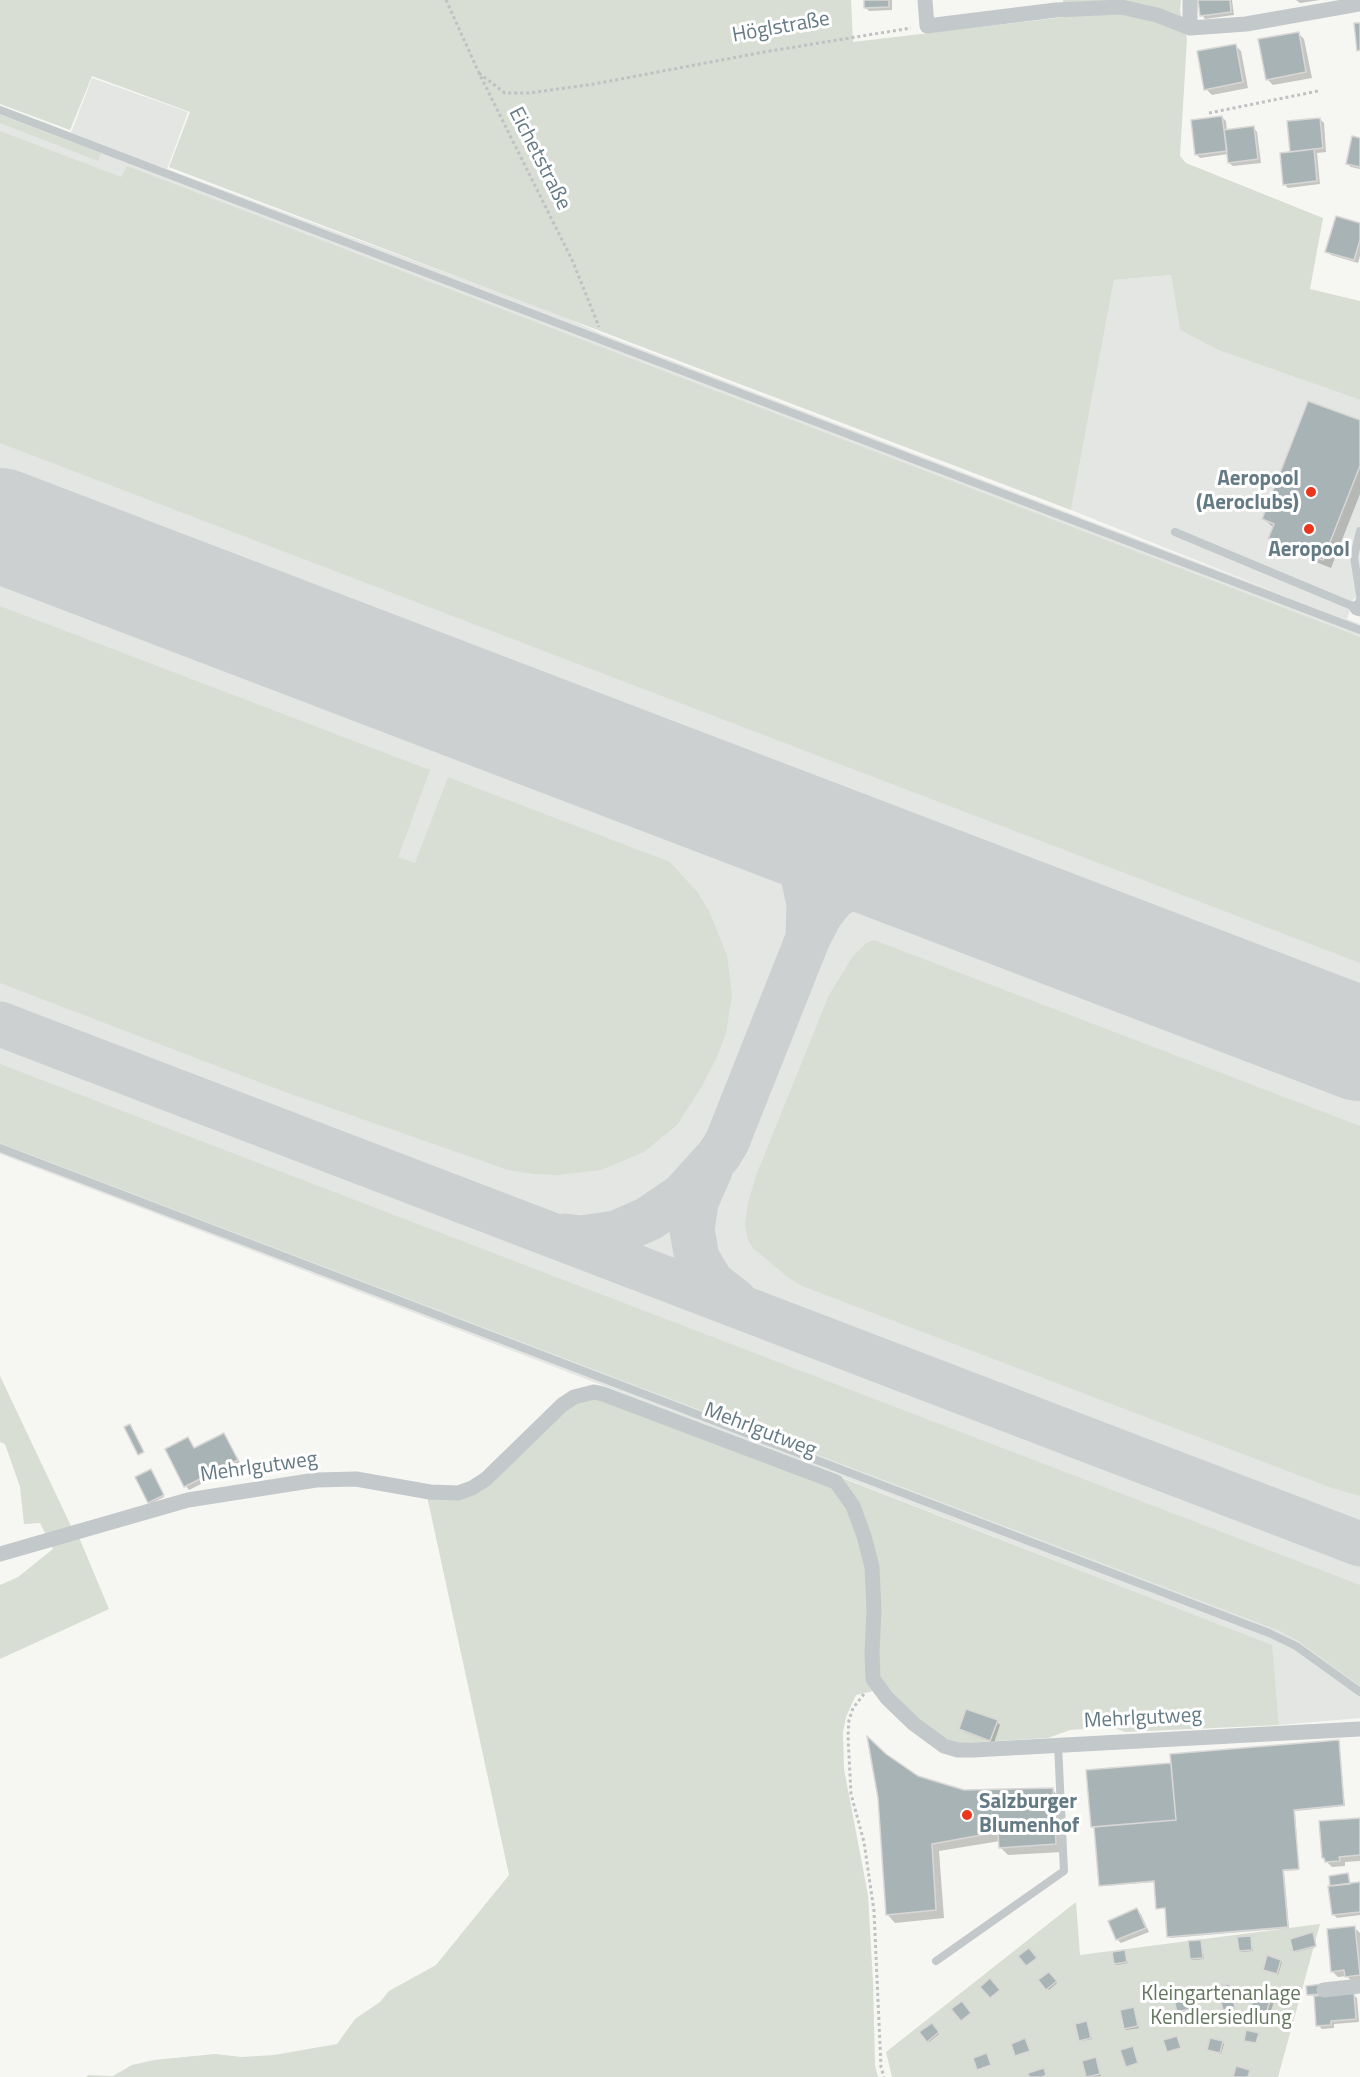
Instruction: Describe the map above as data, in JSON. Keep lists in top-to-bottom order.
{
  "streets": {
    "street": ["Mehrlgutweg"],
    "path": ["Höglstraße", "Eichetstraße"]
  },
  "crossings": [
    ["Höglstraße", "Eichetstraße"]
  ],
  "parks": ["Kleingartenanlage Kendlersiedlung"],
  "places": ["Aeropool (Aeroclubs)", "Aeropool", "Salzburger Blumenhof"]
}
